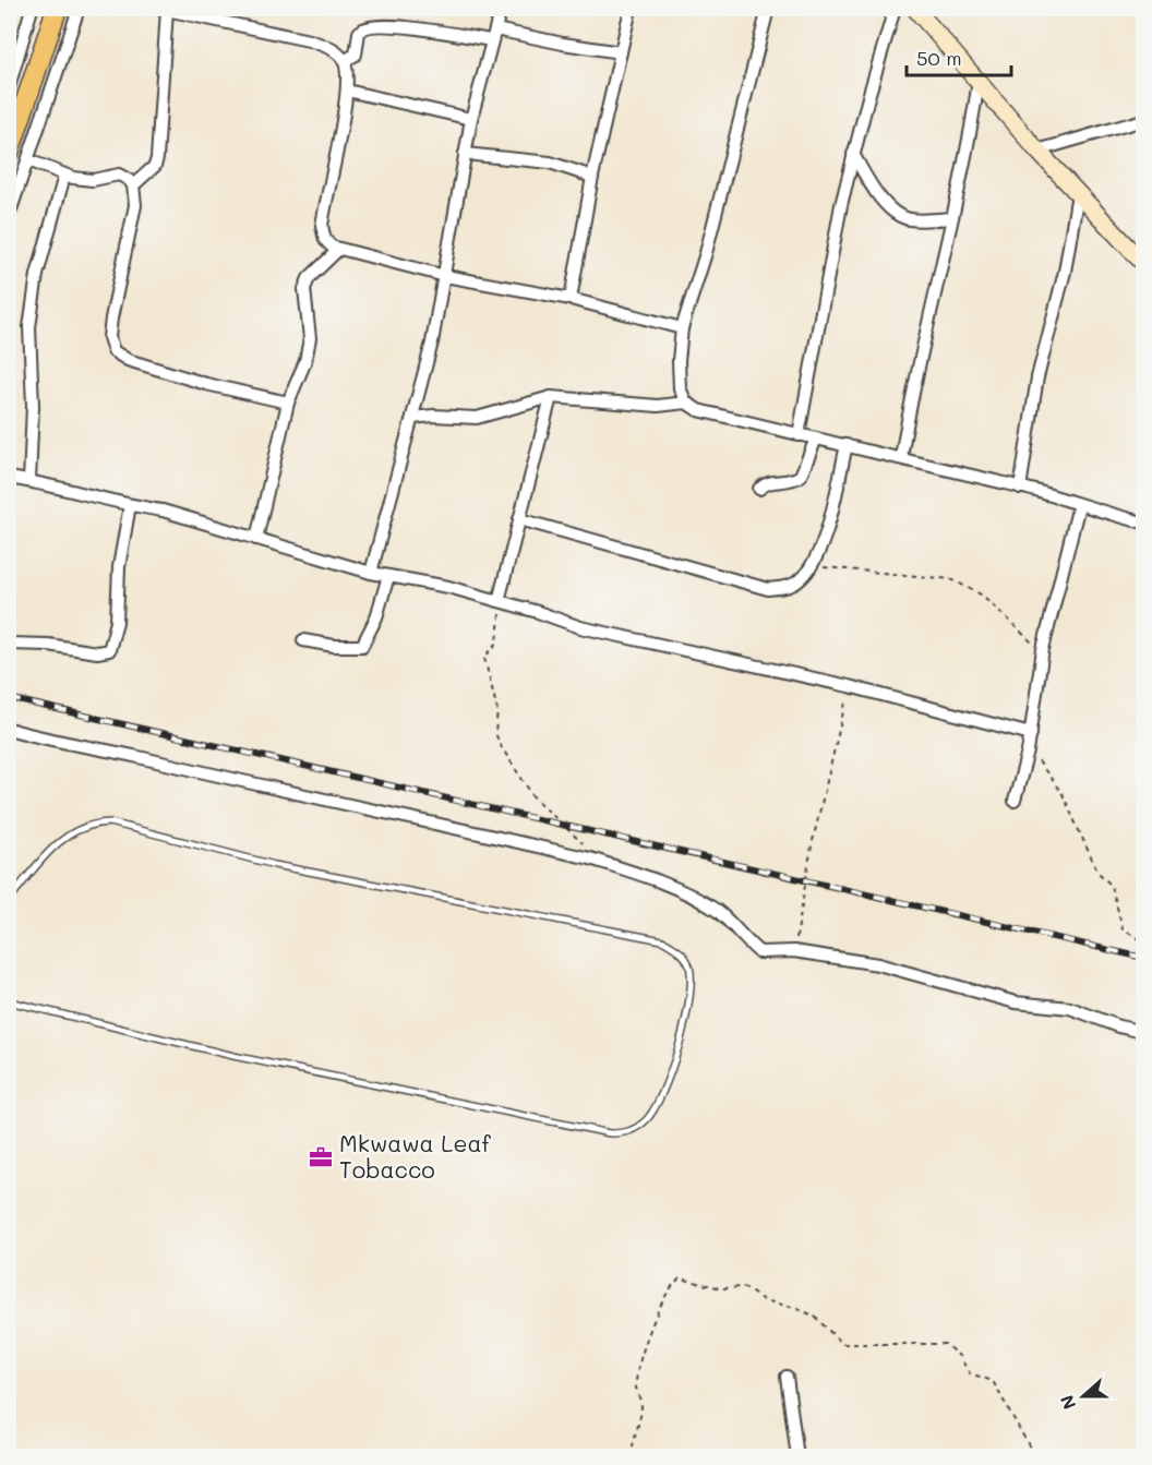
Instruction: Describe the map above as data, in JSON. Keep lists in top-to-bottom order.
{
  "places": {
    "office": ["Mkwawa Leaf Tobacco"]
  },
  "scale_bar": "50 m",
  "north": "left"
}
